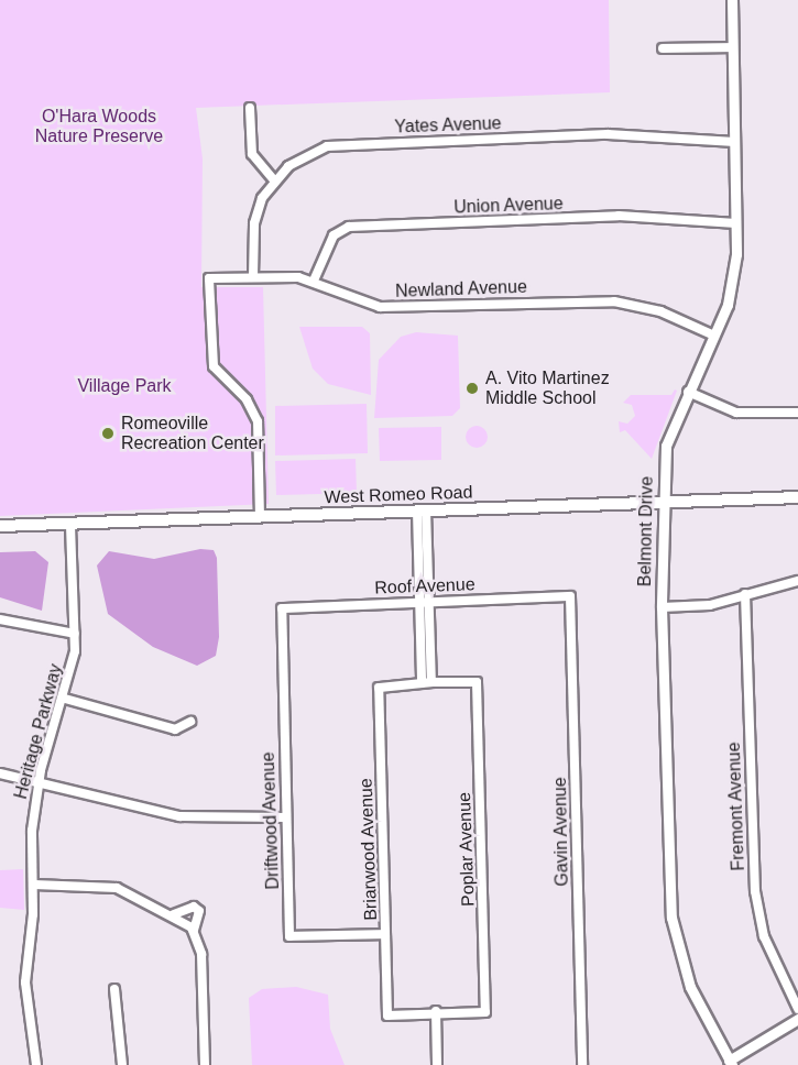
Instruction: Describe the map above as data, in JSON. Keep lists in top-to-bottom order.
{
  "streets": {
    "main road": ["West Romeo Road"],
    "street": [
      "Yates Avenue",
      "Union Avenue",
      "Newland Avenue",
      "Belmont Drive",
      "Roof Avenue",
      "Heritage Parkway",
      "Fremont Avenue",
      "Driftwood Avenue",
      "Gavin Avenue",
      "Briarwood Avenue",
      "Poplar Avenue"
    ]
  },
  "crossings": [
    ["Yates Avenue", "Newland Avenue"],
    ["Yates Avenue", "Belmont Drive"],
    ["Union Avenue", "Newland Avenue"],
    ["Union Avenue", "Belmont Drive"],
    ["Newland Avenue", "West Romeo Road"],
    ["Newland Avenue", "Belmont Drive"],
    ["West Romeo Road", "Belmont Drive"],
    ["West Romeo Road", "Heritage Parkway"],
    ["Roof Avenue", "Driftwood Avenue"],
    ["Roof Avenue", "Gavin Avenue"],
    ["Driftwood Avenue", "Briarwood Avenue"],
    ["Briarwood Avenue", "Poplar Avenue"]
  ],
  "parks": ["O'Hara Woods Nature Preserve", "Village Park"],
  "places": ["A. Vito Martinez Middle School", "Romeoville Recreation Center"]
}
